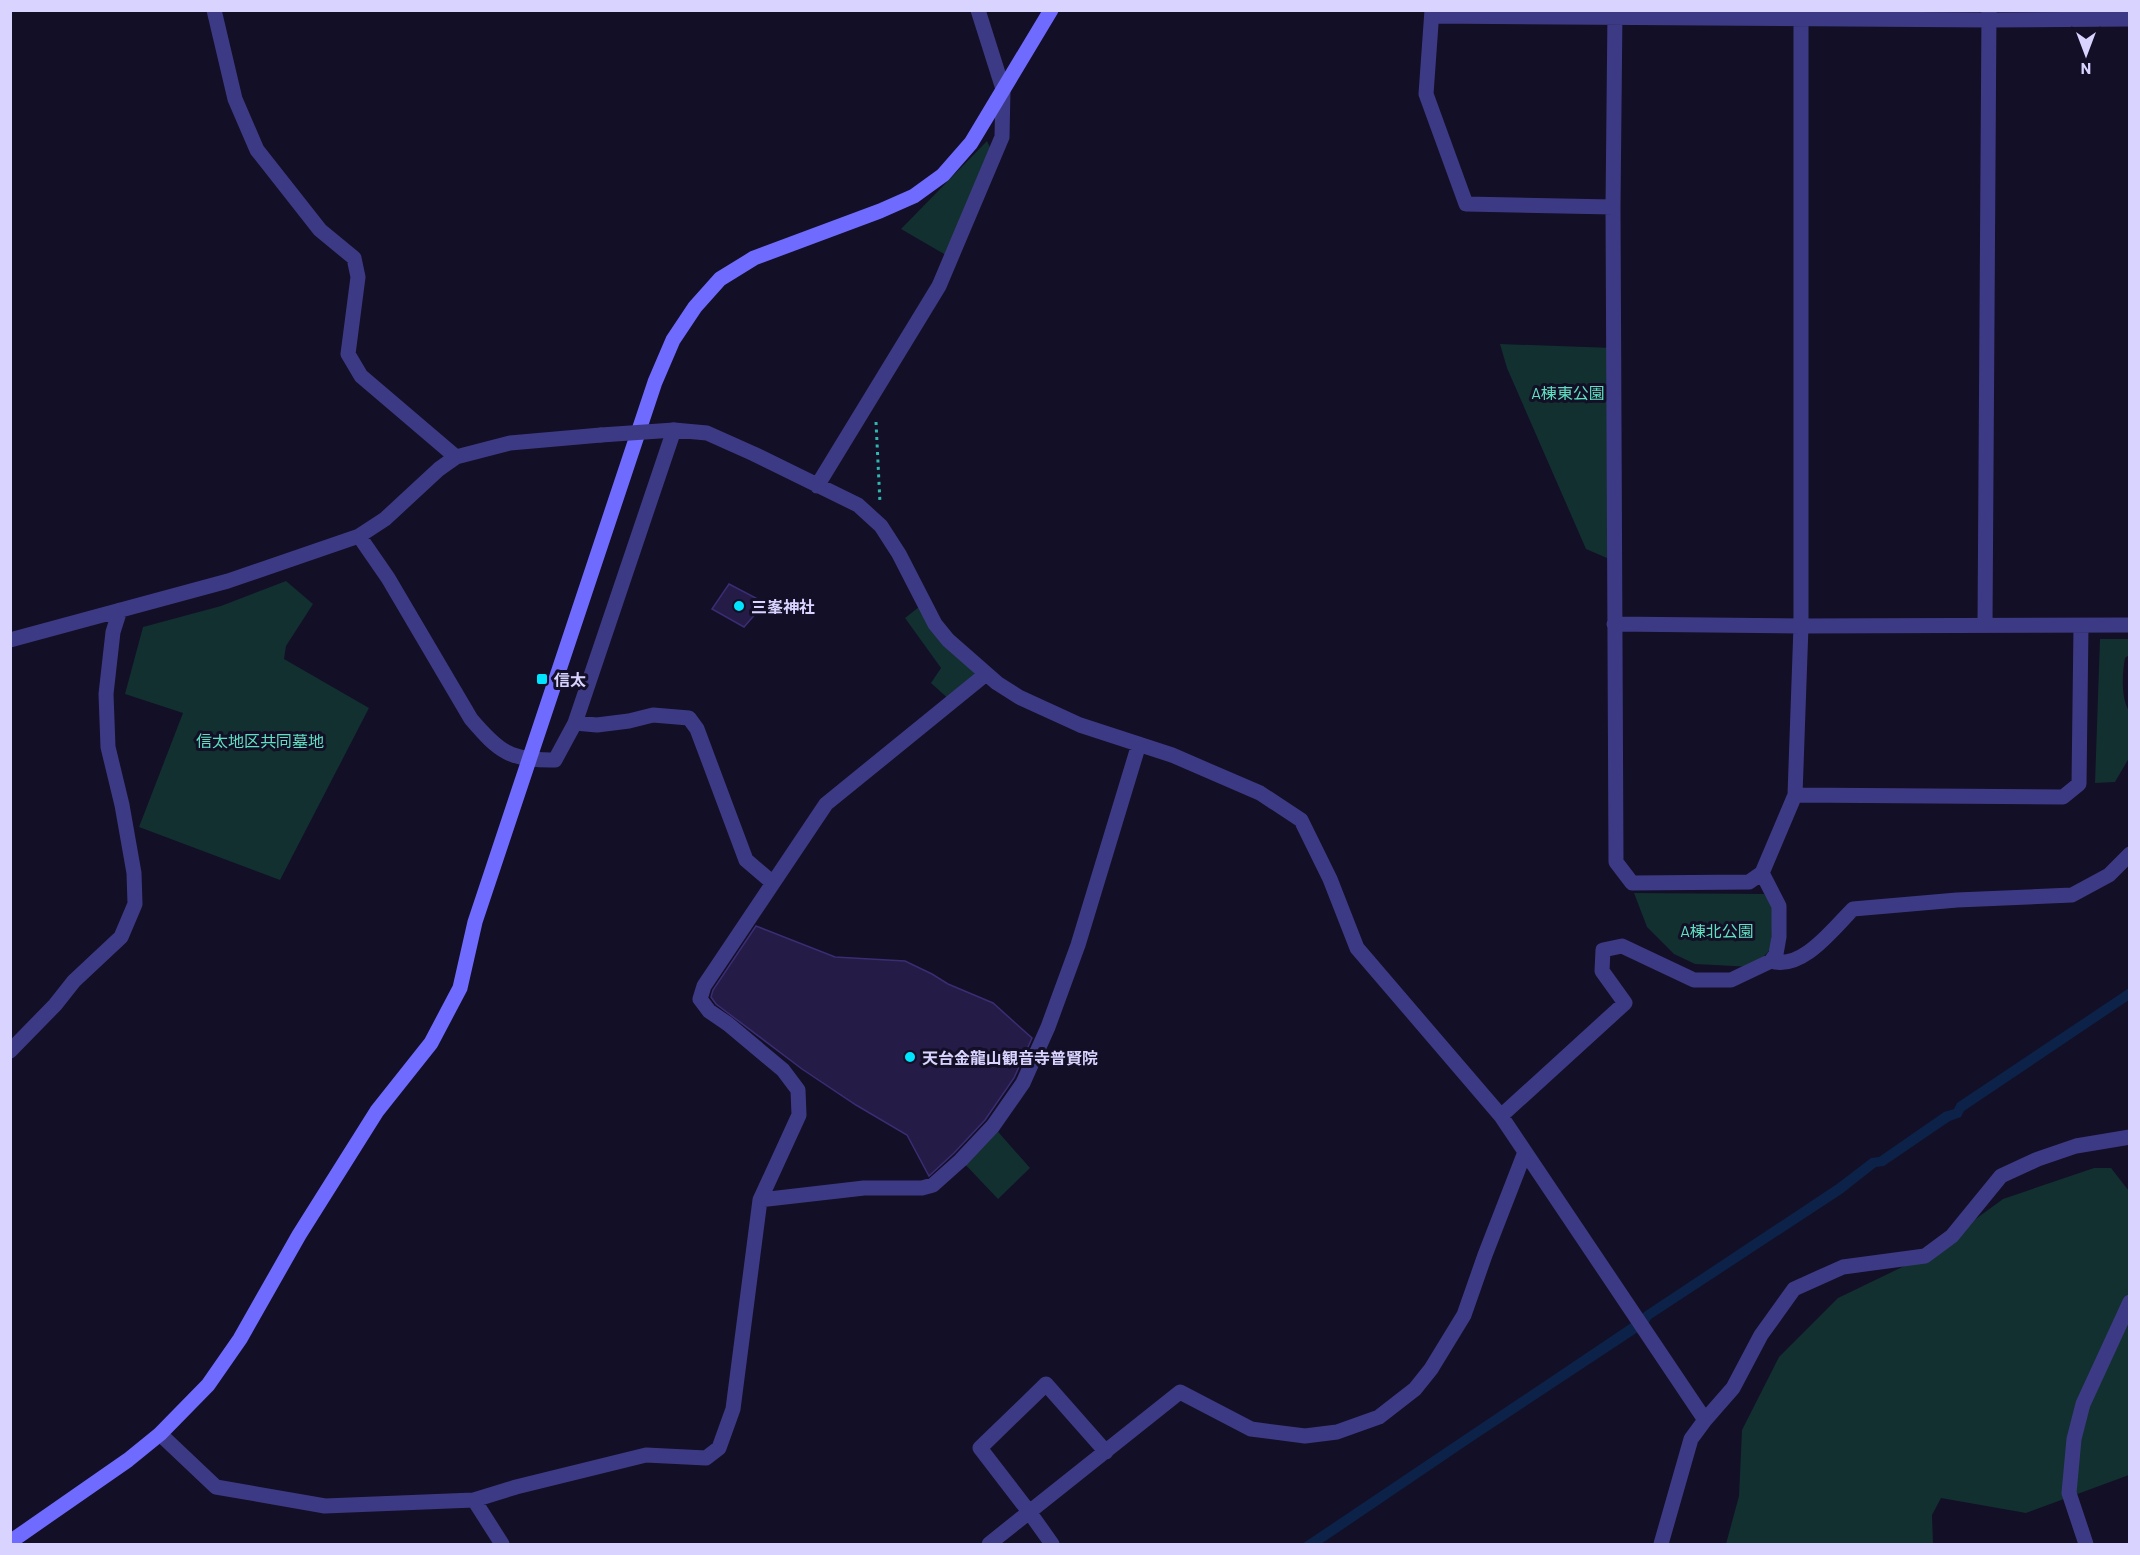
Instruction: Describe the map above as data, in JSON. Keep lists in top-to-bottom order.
{
  "parks": ["A棟東公園", "信太地区共同墓地", "A棟北公園"],
  "places": {
    "other": ["三峯神社", "天台金龍山観音寺普賢院"],
    "transit": ["信太"]
  },
  "north": "bottom"
}
